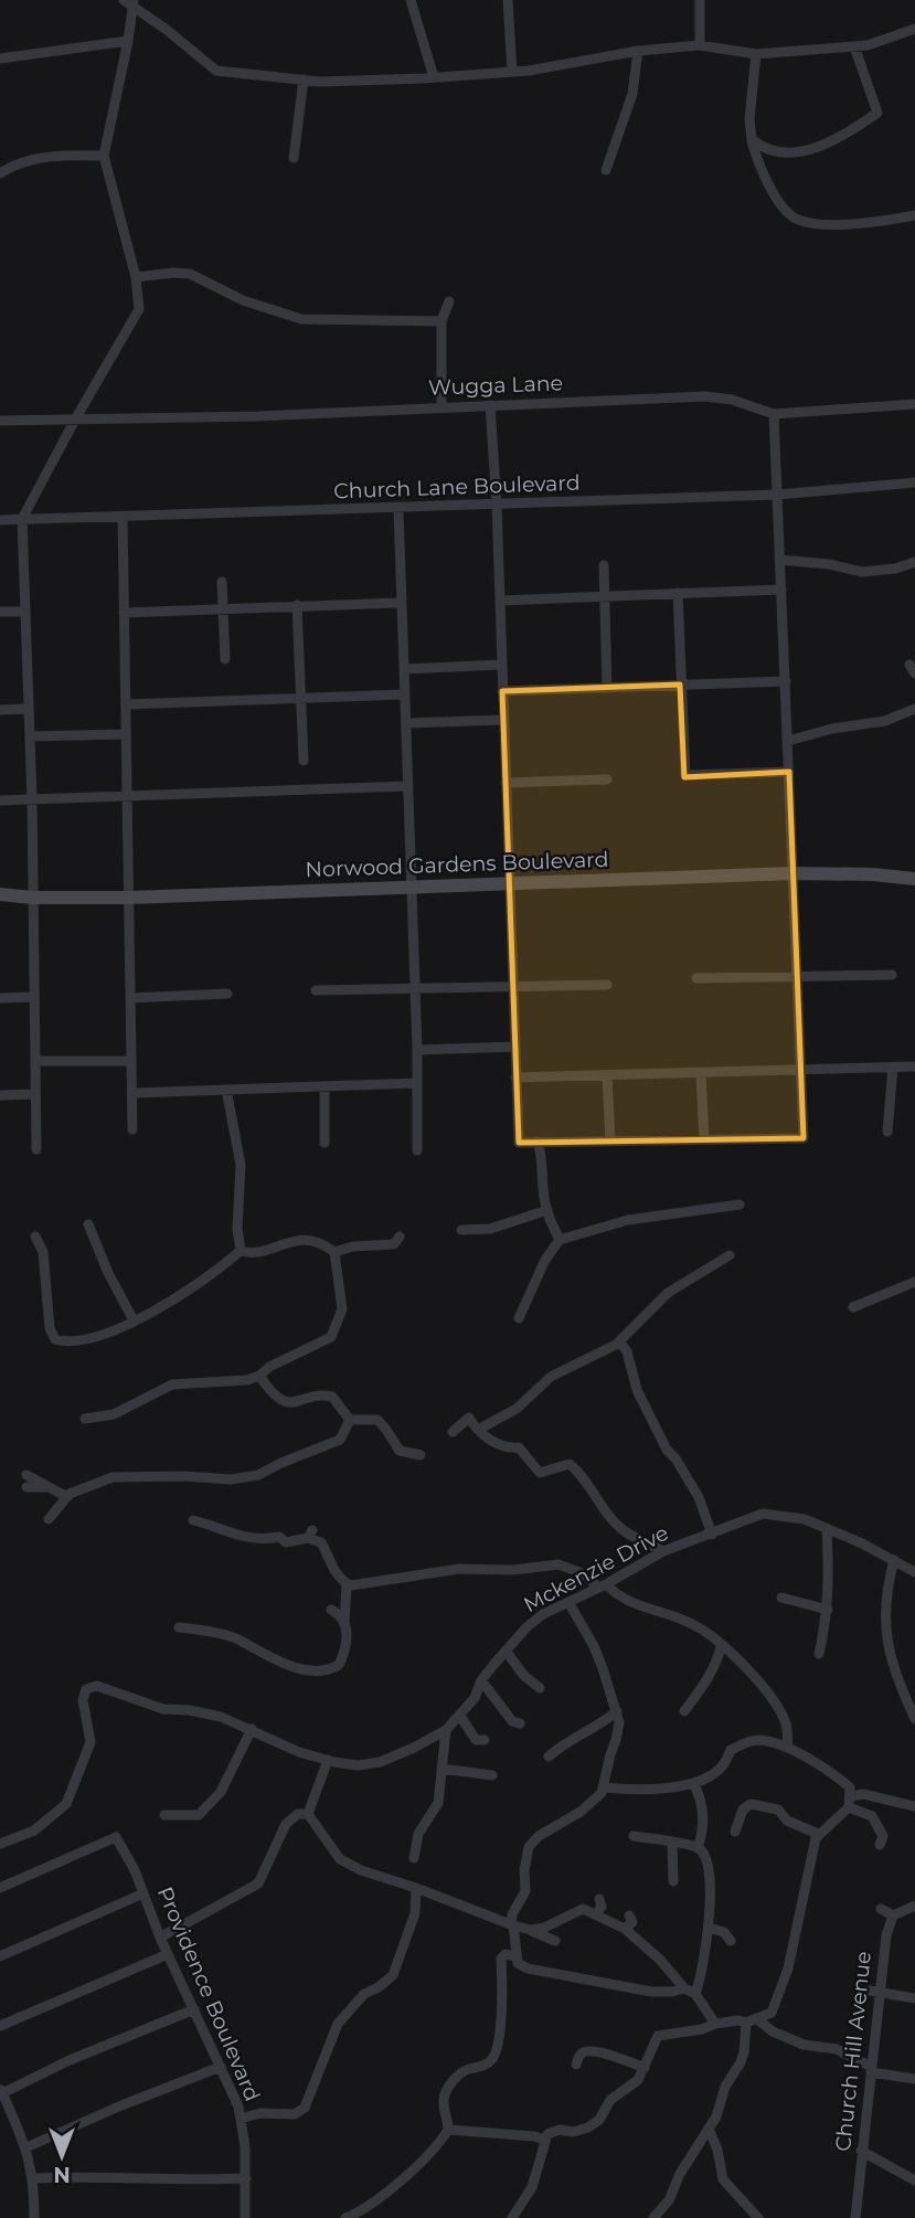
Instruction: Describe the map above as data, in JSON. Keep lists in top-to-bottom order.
{
  "streets": {
    "street": [
      "Wugga Lane",
      "Church Lane Boulevard",
      "Norwood Gardens Boulevard",
      "Mckenzie Drive",
      "Providence Boulevard",
      "Church Hill Avenue"
    ]
  },
  "north": "bottom"
}
